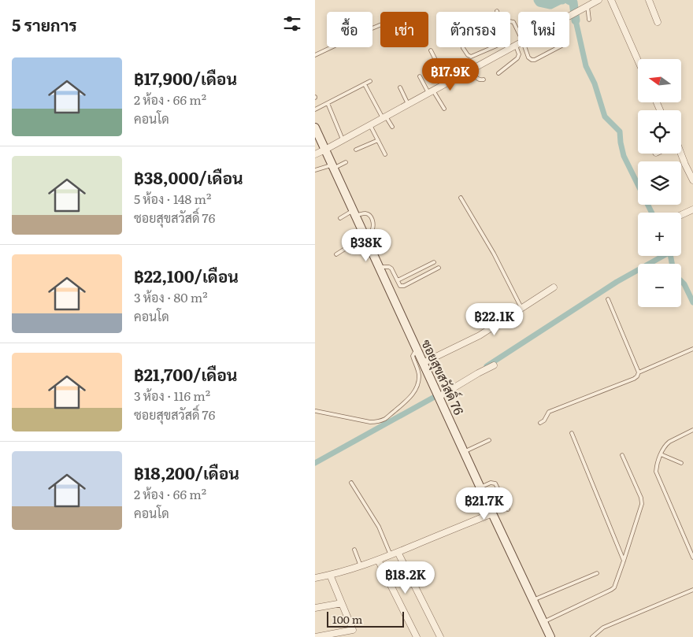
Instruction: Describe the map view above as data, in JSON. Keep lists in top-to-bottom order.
{
  "streets": {
    "street": ["ซอยสุขสวัสดิ์ 76"]
  },
  "scale_bar": "100 m",
  "north": "left",
  "page": {
    "heading": "5 รายการ",
    "chip": [
      "ซื้อ",
      "เช่า",
      "ตัวกรอง",
      "ใหม่"
    ],
    "list": [
      {
        "name": "฿17,900/เดือน",
        "note": "2 ห้อง · 66 m² · คอนโด"
      },
      {
        "name": "฿38,000/เดือน",
        "note": "5 ห้อง · 148 m² · ซอยสุขสวัสดิ์ 76"
      },
      {
        "name": "฿22,100/เดือน",
        "note": "3 ห้อง · 80 m² · คอนโด"
      },
      {
        "name": "฿21,700/เดือน",
        "note": "3 ห้อง · 116 m² · ซอยสุขสวัสดิ์ 76"
      },
      {
        "name": "฿18,200/เดือน",
        "note": "2 ห้อง · 66 m² · คอนโด"
      }
    ],
    "price": [
      "฿17.9K",
      "฿38K",
      "฿22.1K",
      "฿21.7K",
      "฿18.2K"
    ],
    "map_buttons": ["+", "−"],
    "scale": "100 m"
  }
}
